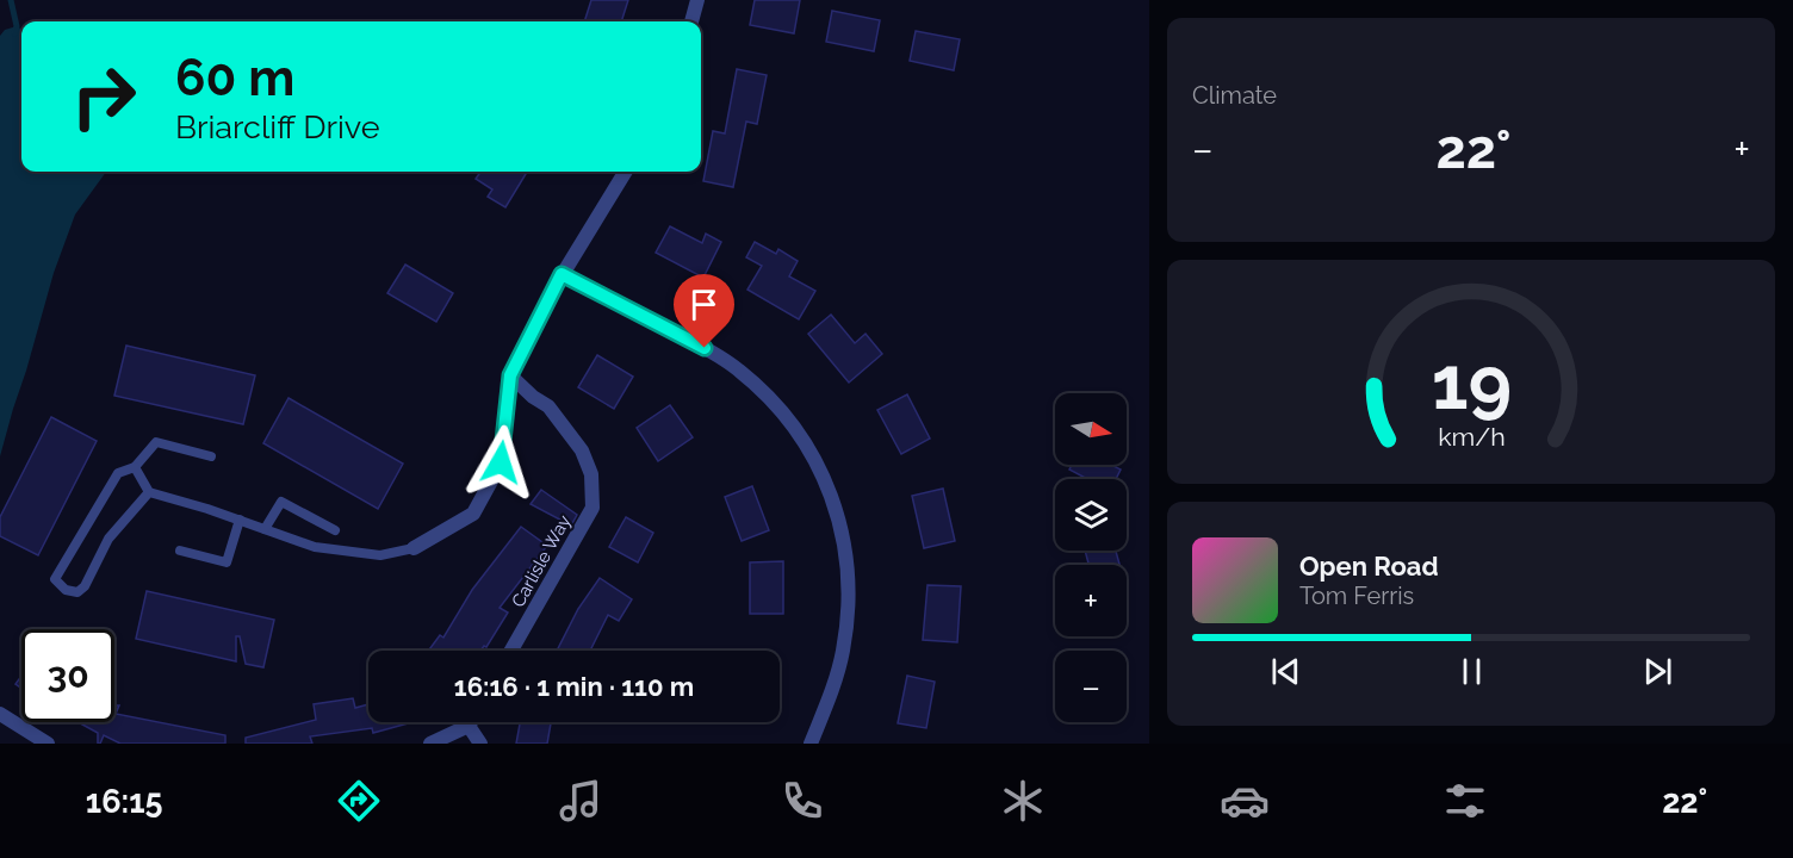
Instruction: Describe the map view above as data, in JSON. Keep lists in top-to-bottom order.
{
  "streets": {
    "street": ["Carlisle Way"]
  },
  "north": "right",
  "page": {
    "tile": "Climate",
    "turn": ["60 m", "Briarcliff Drive"],
    "heat": ["−", "22°", "+"],
    "map_buttons": ["+", "−"],
    "song": ["Open Road", "Tom Ferris"],
    "limit": "30",
    "trip": "16:16 · 1 min · 110 m",
    "tabs": ["16:15", "22°"],
    "gauge": ["19", "km/h"]
  }
}
